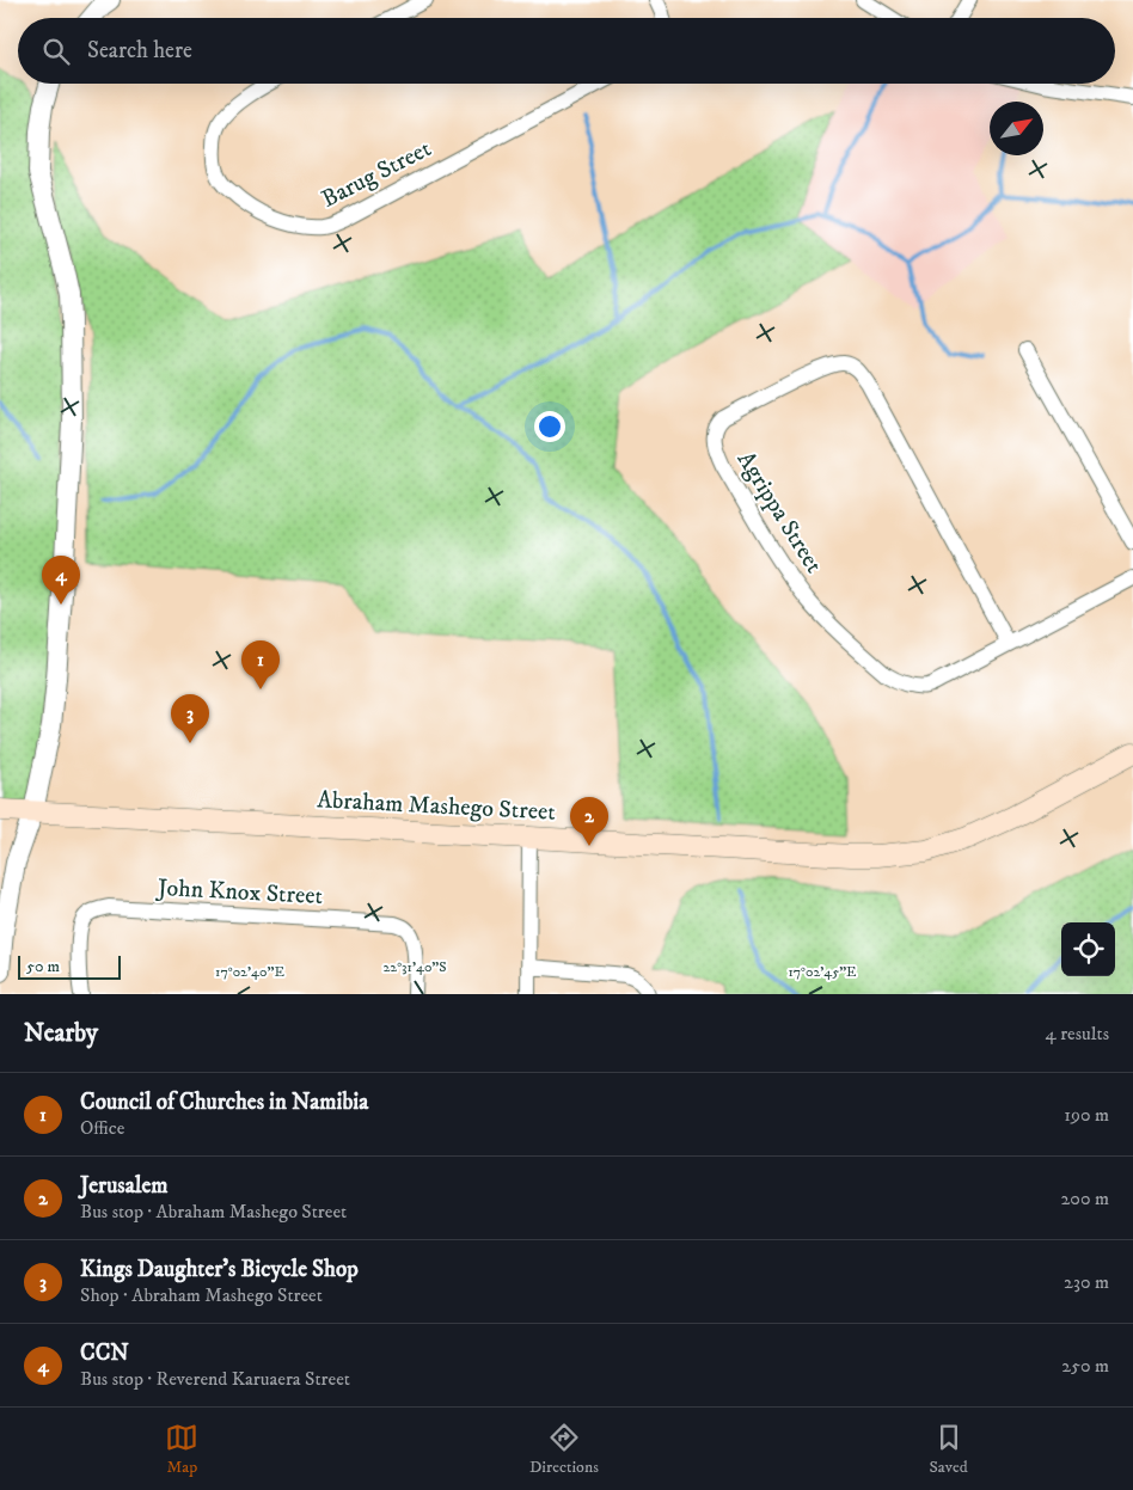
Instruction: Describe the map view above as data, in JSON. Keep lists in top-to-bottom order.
{
  "streets": {
    "main road": ["Abraham Mashego Street"],
    "street": ["Barug Street", "Agrippa Street", "John Knox Street"]
  },
  "scale_bar": "50 m",
  "north": "top right",
  "page": {
    "search": "Search here",
    "pins": [
      "4",
      "1",
      "3",
      "2"
    ],
    "scale": "50 m",
    "heading": ["Nearby", "4 results"],
    "list": [
      {
        "mark": "1",
        "name": "Council of Churches in Namibia",
        "note": "Office",
        "value": "190 m"
      },
      {
        "mark": "2",
        "name": "Jerusalem",
        "note": "Bus stop · Abraham Mashego Street",
        "value": "200 m"
      },
      {
        "mark": "3",
        "name": "Kings Daughter's Bicycle Shop",
        "note": "Shop · Abraham Mashego Street",
        "value": "230 m"
      },
      {
        "mark": "4",
        "name": "CCN",
        "note": "Bus stop · Reverend Karuaera Street",
        "value": "250 m"
      }
    ],
    "nav": ["Map", "Directions", "Saved"]
  },
  "coordinates": ["22°31'40\"S", "17°02'40\"E", "17°02'45\"E"]
}
